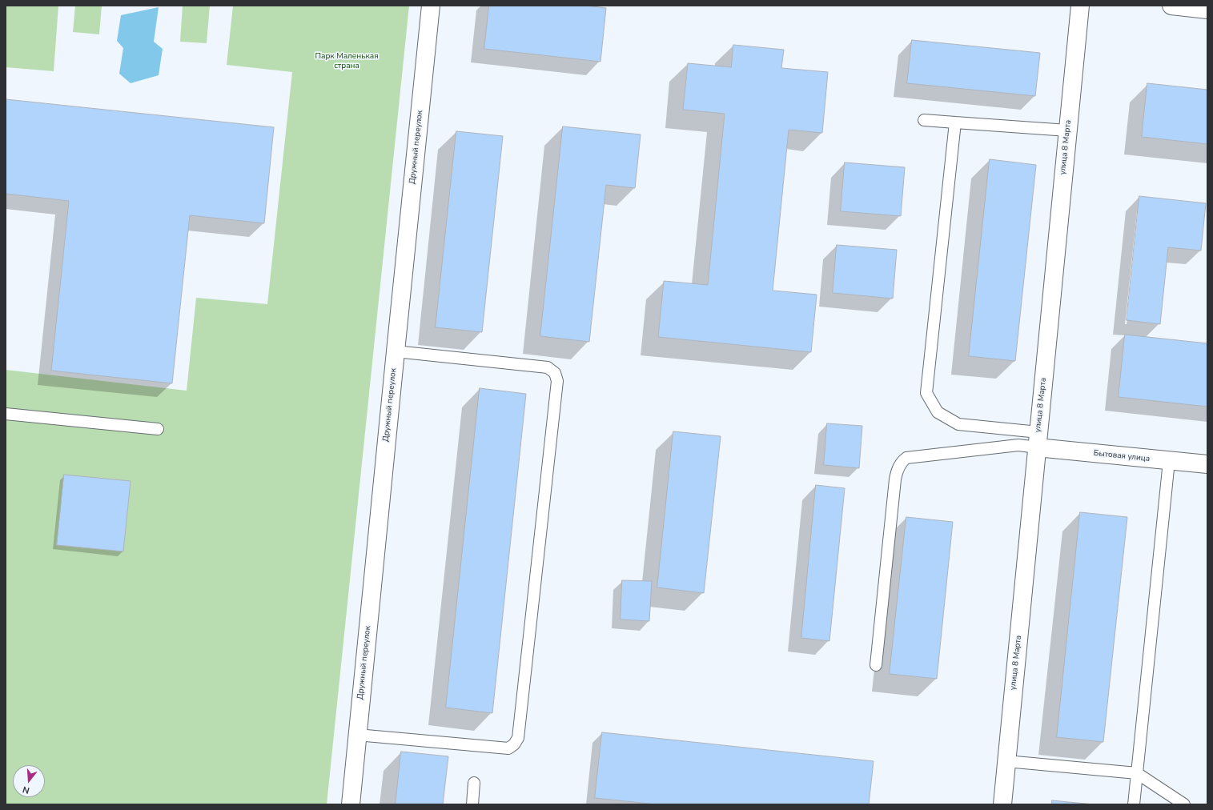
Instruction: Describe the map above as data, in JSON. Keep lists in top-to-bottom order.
{
  "streets": {
    "street": ["Дружный переулок", "улица 8 Марта", "Бытовая улица"]
  },
  "crossings": [
    ["улица 8 Марта", "Бытовая улица"]
  ],
  "parks": ["Парк Маленькая страна"],
  "north": "bottom"
}
